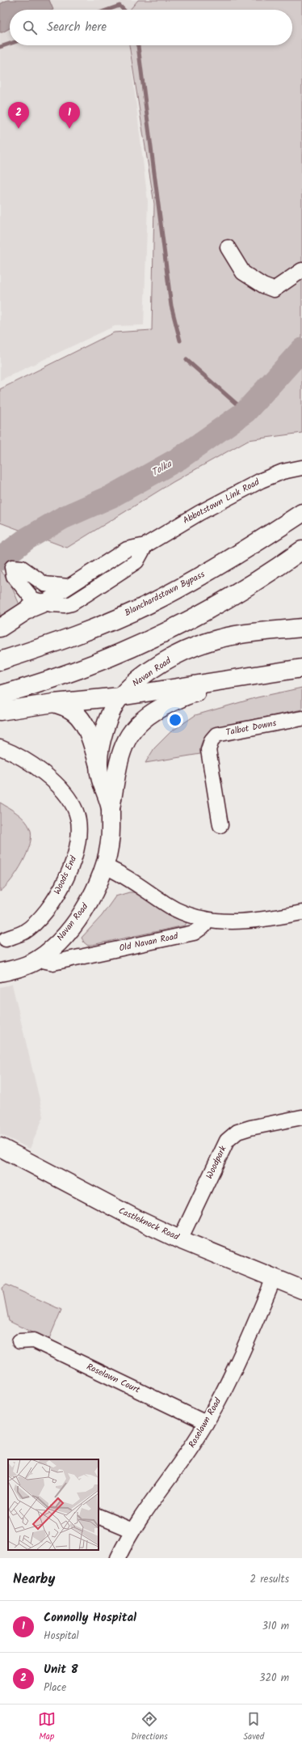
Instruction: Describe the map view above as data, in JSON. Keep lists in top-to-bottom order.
{
  "streets": {
    "main road": ["Blanchardstown Bypass", "Navan Road", "Castleknock Road"],
    "street": [
      "Abbotstown Link Road",
      "Talbot Downs",
      "Woods End",
      "Old Navan Road",
      "Woodpark",
      "Roselawn Court",
      "Roselawn Road"
    ]
  },
  "crossings": [
    ["Navan Road", "Old Navan Road"],
    ["Woodpark", "Castleknock Road"],
    ["Castleknock Road", "Roselawn Road"],
    ["Roselawn Court", "Roselawn Road"]
  ],
  "water": ["Tolka"],
  "page": {
    "search": "Search here",
    "pins": ["1", "2"],
    "heading": ["Nearby", "2 results"],
    "list": [
      {
        "mark": "1",
        "name": "Connolly Hospital",
        "note": "Hospital",
        "value": "310 m"
      },
      {
        "mark": "2",
        "name": "Unit 8",
        "note": "Place",
        "value": "320 m"
      }
    ],
    "nav": ["Map", "Directions", "Saved"]
  }
}
